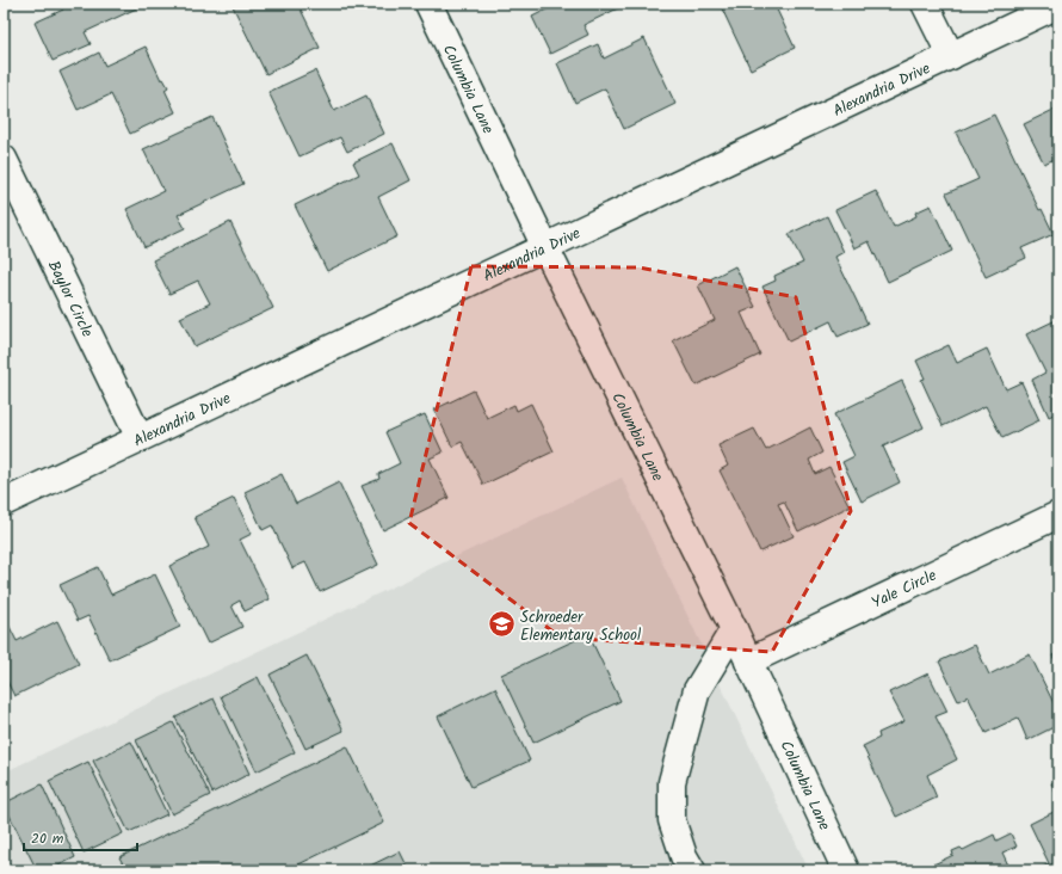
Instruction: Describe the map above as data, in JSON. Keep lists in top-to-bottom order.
{
  "streets": {
    "street": [
      "Columbia Lane",
      "Alexandria Drive",
      "Baylor Circle",
      "Yale Circle"
    ]
  },
  "crossings": [
    ["Columbia Lane", "Alexandria Drive"],
    ["Columbia Lane", "Yale Circle"],
    ["Alexandria Drive", "Baylor Circle"]
  ],
  "places": {
    "school or university": ["Schroeder Elementary School"]
  },
  "scale_bar": "20 m"
}
